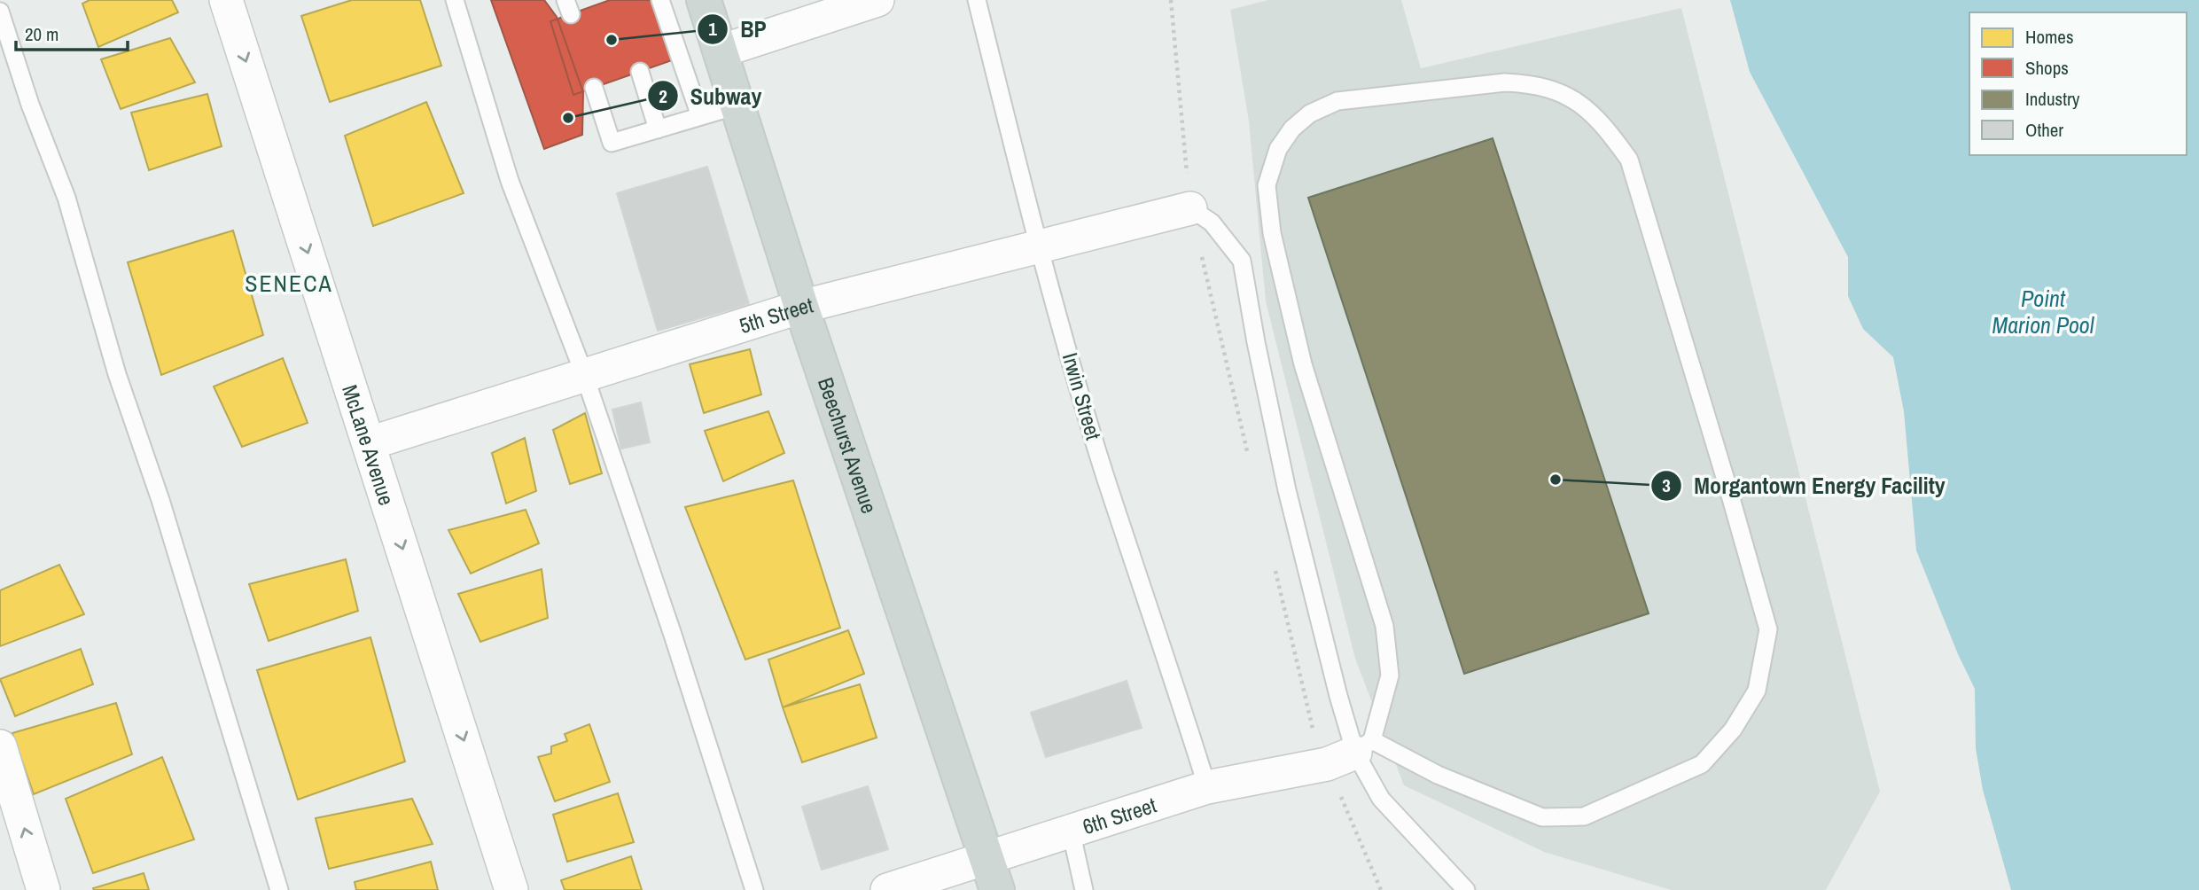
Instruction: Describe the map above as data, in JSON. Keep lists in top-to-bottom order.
{
  "streets": {
    "main road": ["Beechurst Avenue"],
    "street": ["5th Street", "McLane Avenue", "6th Street"],
    "lane": ["Irwin Street"]
  },
  "crossings": [
    ["5th Street", "Irwin Street"],
    ["5th Street", "McLane Avenue"],
    ["5th Street", "Beechurst Avenue"],
    ["Irwin Street", "6th Street"],
    ["Beechurst Avenue", "6th Street"]
  ],
  "one_way": ["McLane Avenue"],
  "districts": ["SENECA"],
  "water": ["Point Marion Pool"],
  "places": ["BP", "Subway", "Morgantown Energy Facility"],
  "legend": [
    "Homes",
    "Shops",
    "Industry",
    "Other"
  ],
  "scale_bar": "20 m"
}
